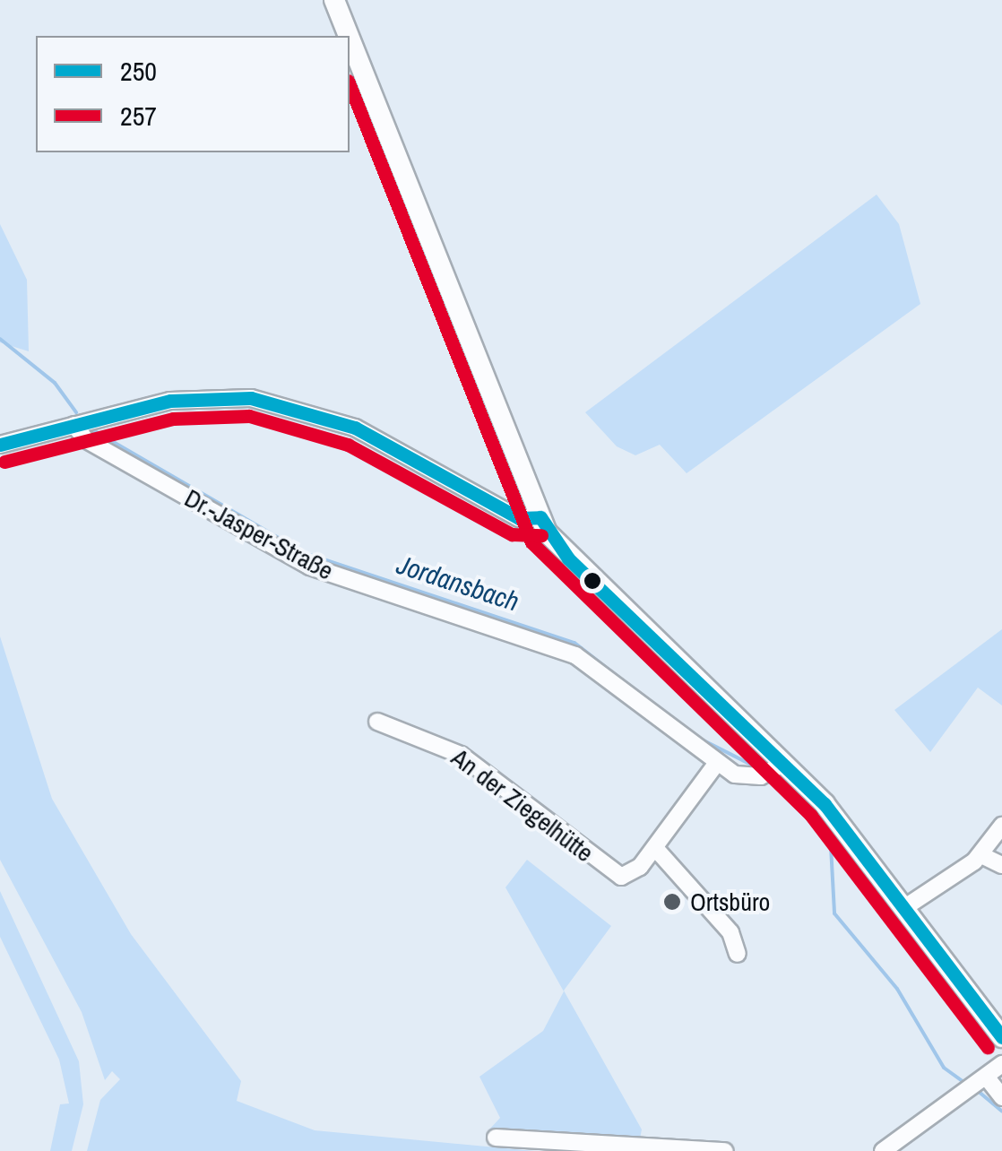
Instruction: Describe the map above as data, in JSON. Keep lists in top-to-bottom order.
{
  "streets": {
    "street": ["Dr.-Jasper-Straße", "An der Ziegelhütte"]
  },
  "crossings": [
    ["Dr.-Jasper-Straße", "An der Ziegelhütte"]
  ],
  "water": ["Jordansbach"],
  "places": ["Ortsbüro"],
  "lines": ["transit line 257", "transit line 250"],
  "legend": ["250", "257"]
}
